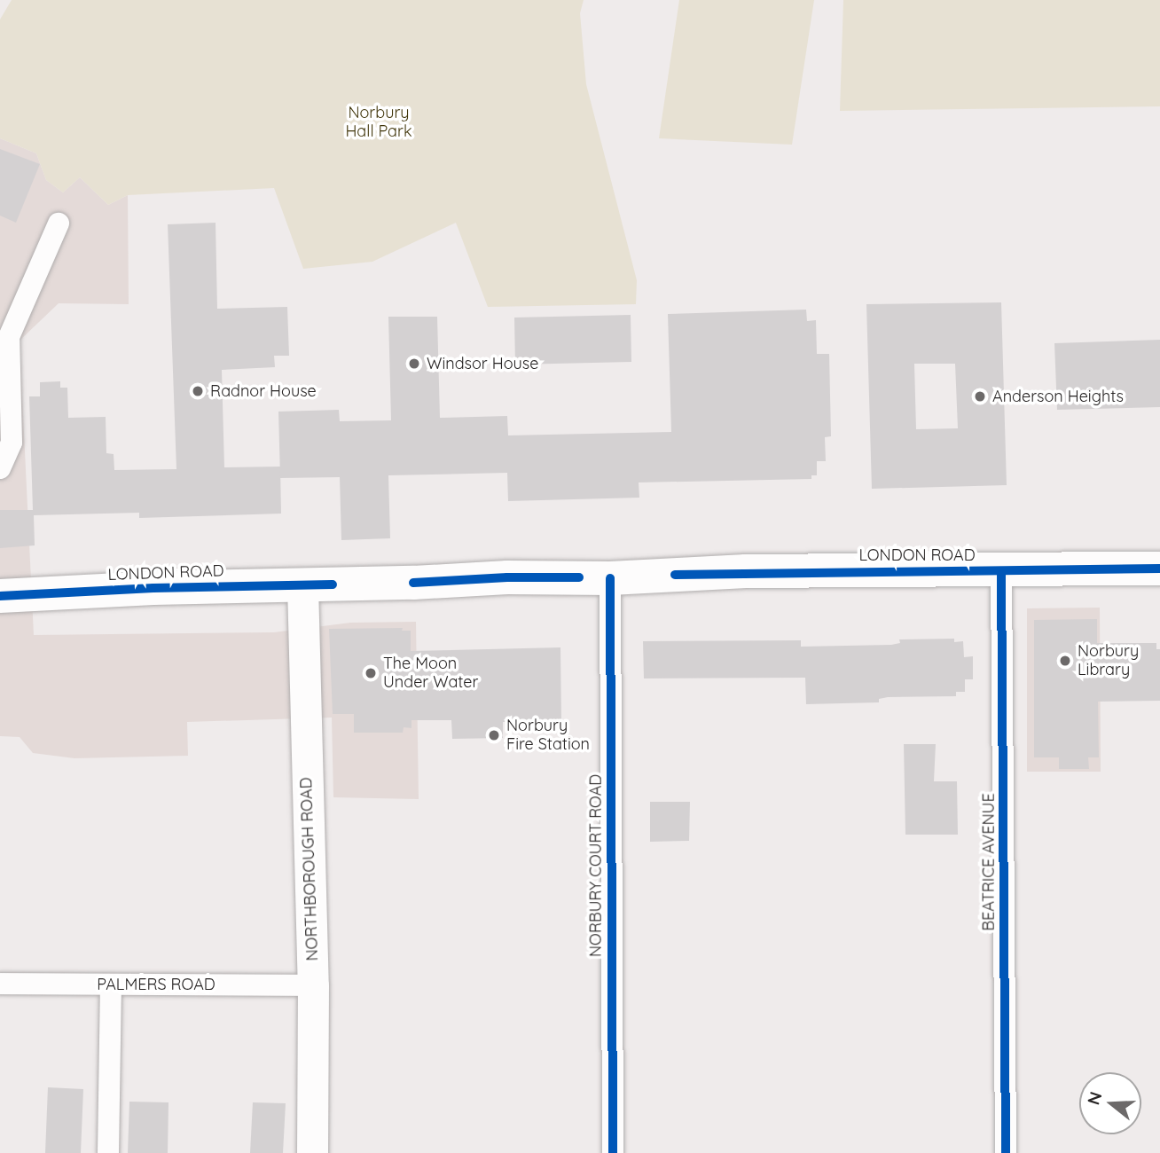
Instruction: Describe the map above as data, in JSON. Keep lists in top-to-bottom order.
{
  "streets": {
    "highway": ["LONDON ROAD"],
    "street": [
      "BEATRICE AVENUE",
      "NORBURY COURT ROAD",
      "NORTHBOROUGH ROAD",
      "PALMERS ROAD"
    ]
  },
  "crossings": [
    ["LONDON ROAD", "BEATRICE AVENUE"],
    ["LONDON ROAD", "NORBURY COURT ROAD"],
    ["LONDON ROAD", "NORTHBOROUGH ROAD"],
    ["NORTHBOROUGH ROAD", "PALMERS ROAD"]
  ],
  "parks": ["Norbury Hall Park"],
  "places": [
    "Windsor House",
    "Radnor House",
    "Anderson Heights",
    "Norbury Library",
    "The Moon Under Water",
    "Norbury Fire Station"
  ],
  "north": "left"
}
